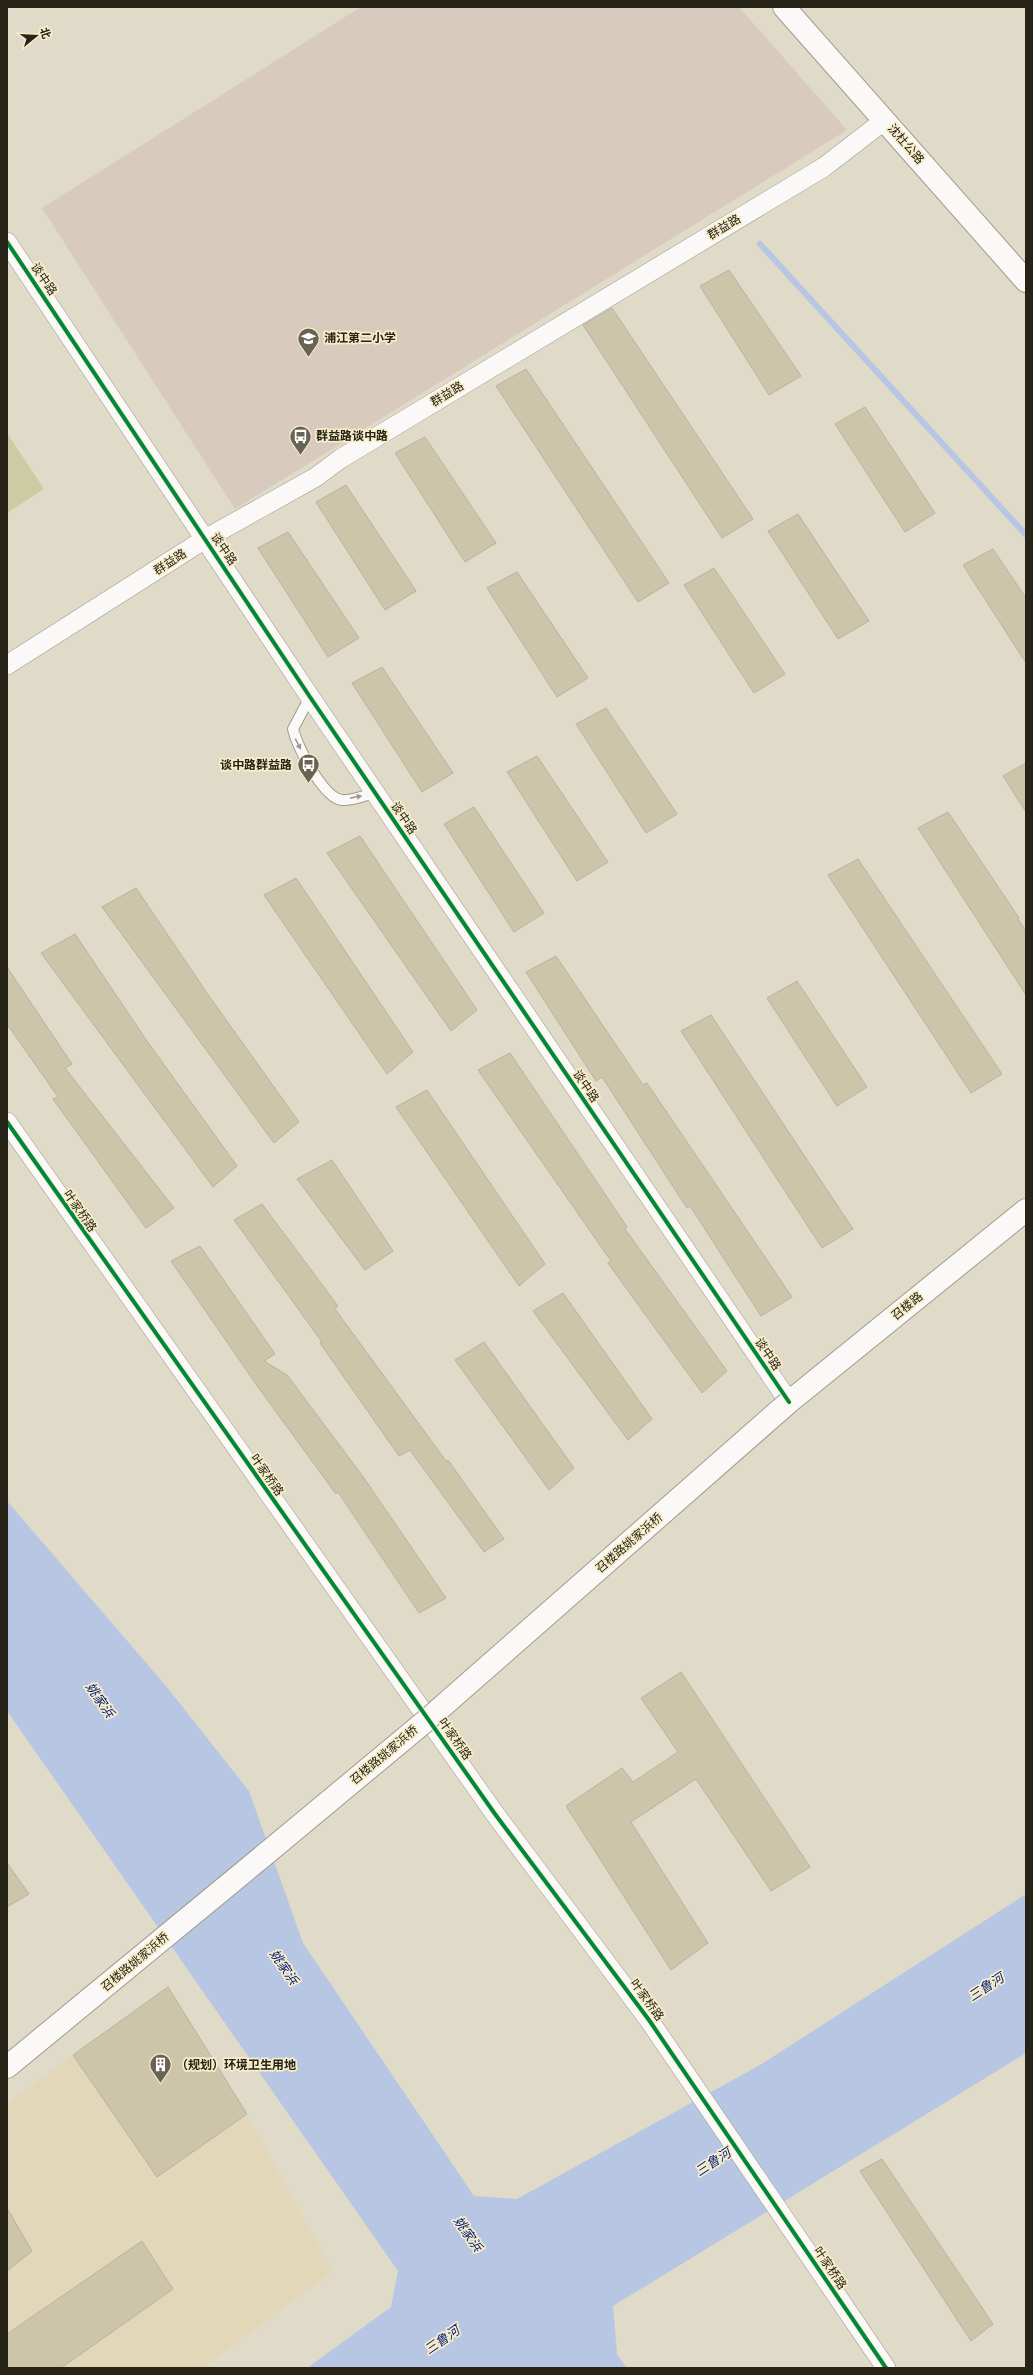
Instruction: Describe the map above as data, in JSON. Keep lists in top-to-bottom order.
{
  "streets": {
    "street": [
      "沈杜公路",
      "群益路",
      "谈中路",
      "叶家桥路",
      "召楼路",
      "召楼路姚家浜桥"
    ]
  },
  "crossings": [
    ["沈杜公路", "群益路"],
    ["群益路", "谈中路"],
    ["谈中路", "召楼路"],
    ["谈中路", "召楼路姚家浜桥"],
    ["召楼路", "召楼路姚家浜桥"]
  ],
  "water": ["姚家浜", "三鲁河"],
  "places": {
    "school or university": ["浦江第二小学"],
    "bus stop": ["群益路谈中路", "谈中路群益路"],
    "building": ["（规划）环境卫生用地"]
  },
  "north": "right"
}
